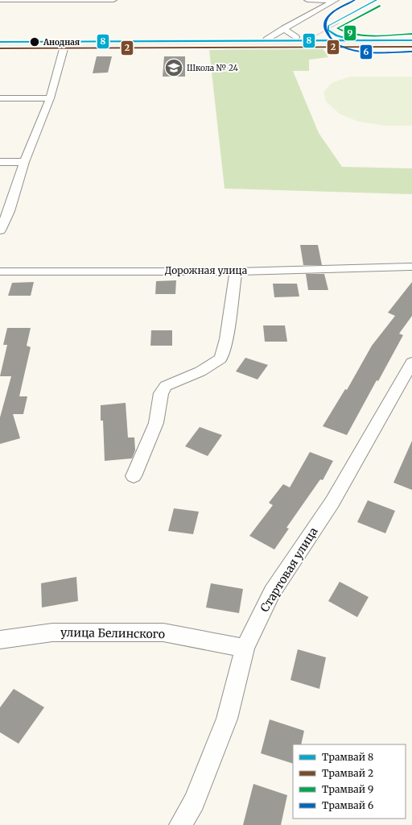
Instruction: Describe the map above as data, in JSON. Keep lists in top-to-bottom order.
{
  "streets": {
    "street": ["Дорожная улица", "Стартовая улица", "улица Белинского"]
  },
  "crossings": [
    ["Стартовая улица", "улица Белинского"]
  ],
  "places": {
    "other": ["Анодная"],
    "school or university": ["Школа № 24"]
  },
  "lines": [
    "tram line 8",
    "tram line 6",
    "tram line 9",
    "tram line 2"
  ],
  "legend": [
    "Трамвай 8",
    "Трамвай 2",
    "Трамвай 9",
    "Трамвай 6"
  ]
}
